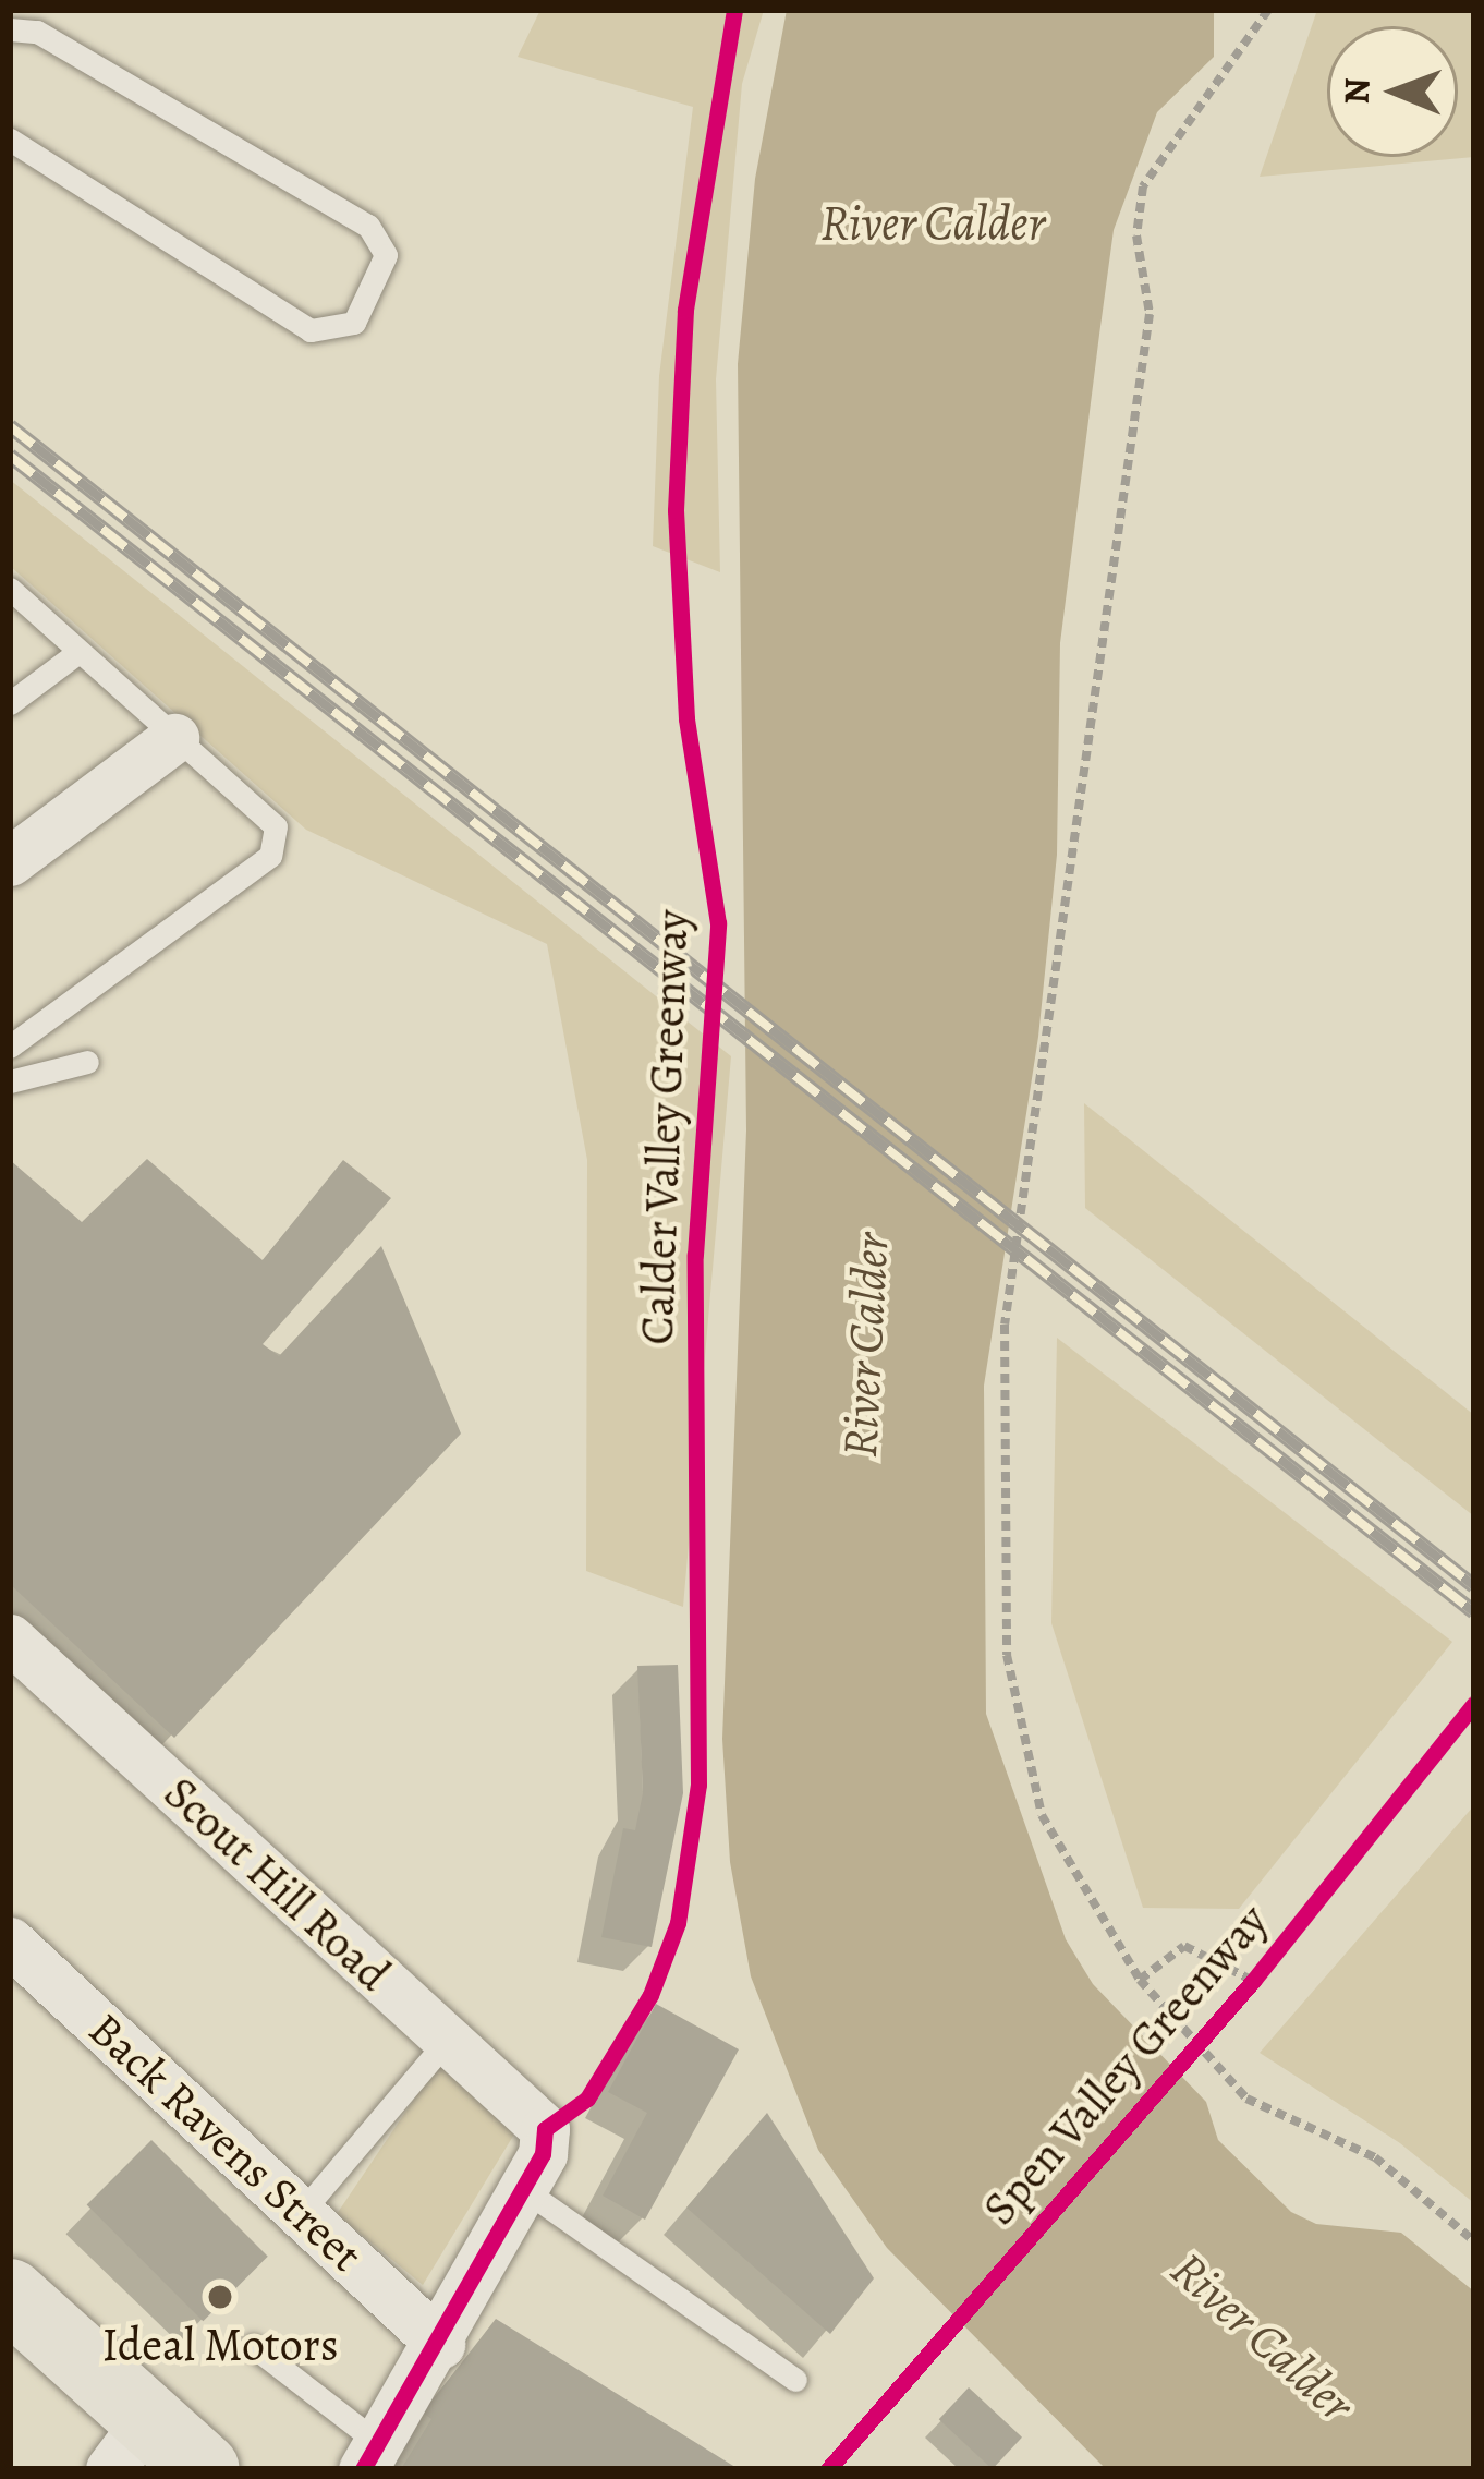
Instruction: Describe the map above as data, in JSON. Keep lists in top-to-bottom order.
{
  "streets": {
    "street": ["Scout Hill Road", "Back Ravens Street"],
    "cycle path": ["Calder Valley Greenway", "Spen Valley Greenway"]
  },
  "water": ["River Calder"],
  "places": ["Ideal Motors"],
  "north": "left"
}
